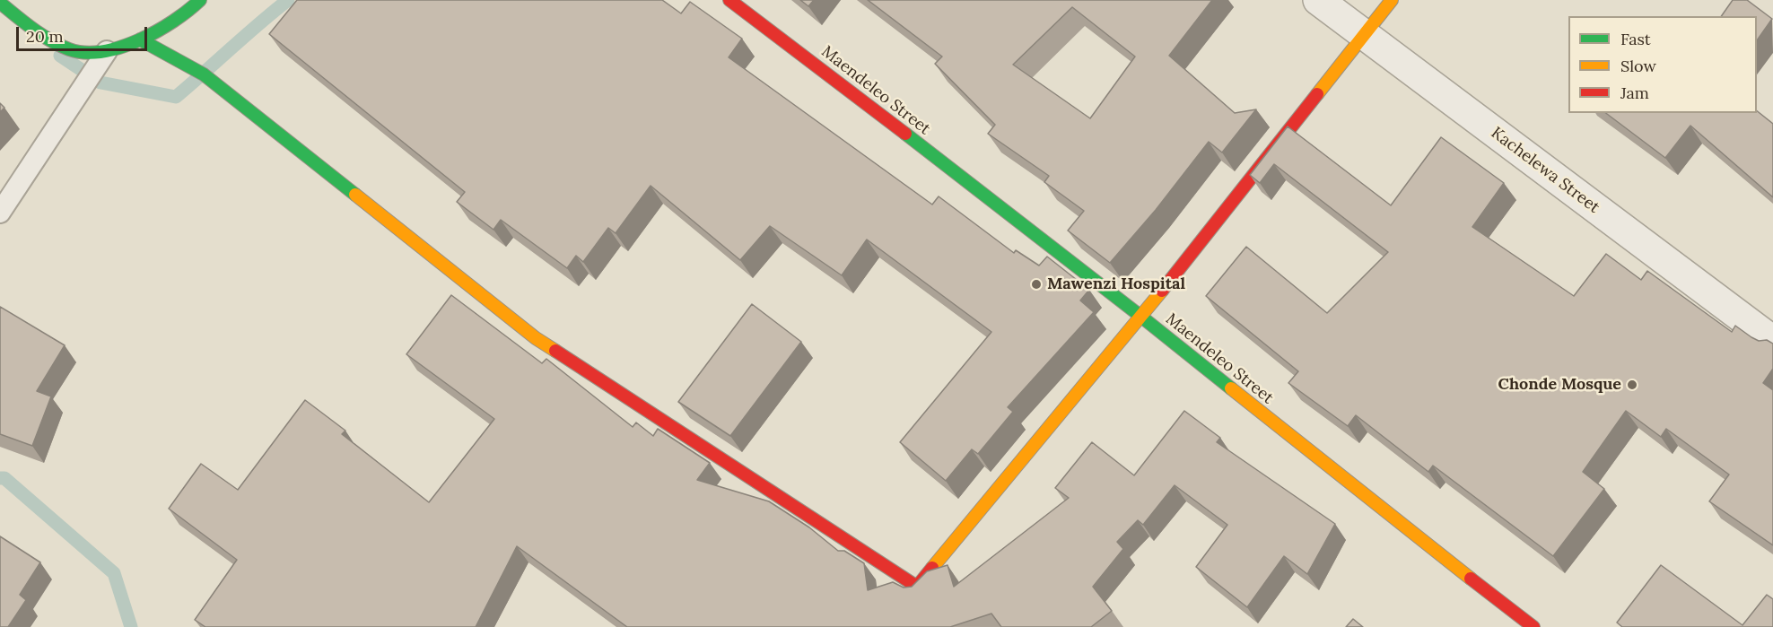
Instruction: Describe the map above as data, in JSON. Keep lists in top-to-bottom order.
{
  "streets": {
    "street": ["Maendeleo Street", "Kachelewa Street"]
  },
  "places": ["Mawenzi Hospital", "Chonde Mosque"],
  "legend": ["Fast", "Slow", "Jam"],
  "scale_bar": "20 m"
}
